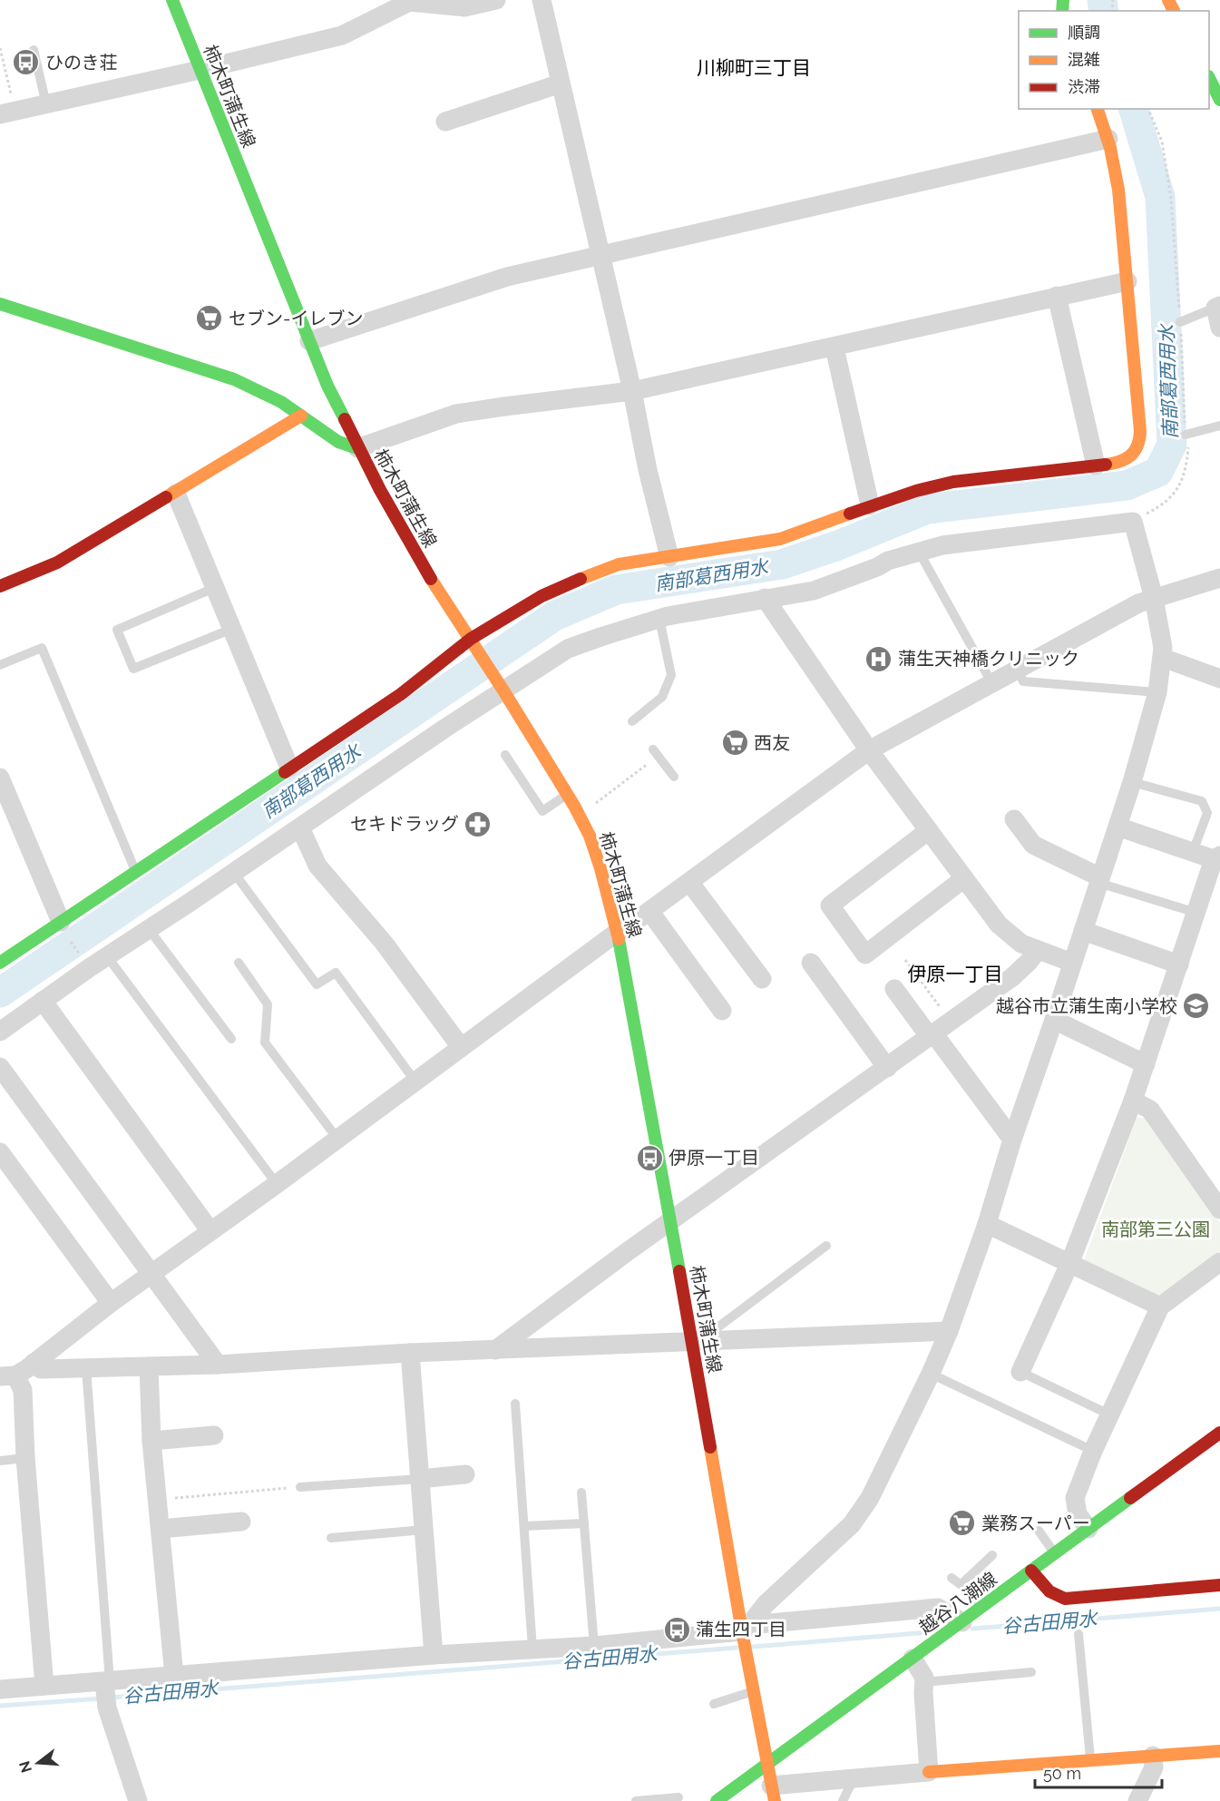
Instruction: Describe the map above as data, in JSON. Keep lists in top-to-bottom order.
{
  "streets": {
    "street": ["柿木町蒲生線", "越谷八潮線"]
  },
  "crossings": [
    ["柿木町蒲生線", "越谷八潮線"]
  ],
  "districts": ["川柳町三丁目", "伊原一丁目"],
  "water": ["南部葛西用水", "谷古田用水"],
  "parks": ["南部第三公園"],
  "places": {
    "bus stop": ["ひのき荘", "伊原一丁目", "蒲生四丁目"],
    "supermarket": ["セブン-イレブン", "西友", "業務スーパー"],
    "hospital": ["蒲生天神橋クリニック"],
    "pharmacy": ["セキドラッグ"],
    "school or university": ["越谷市立蒲生南小学校"]
  },
  "legend": ["順調", "混雑", "渋滞"],
  "scale_bar": "50 m",
  "north": "left"
}
